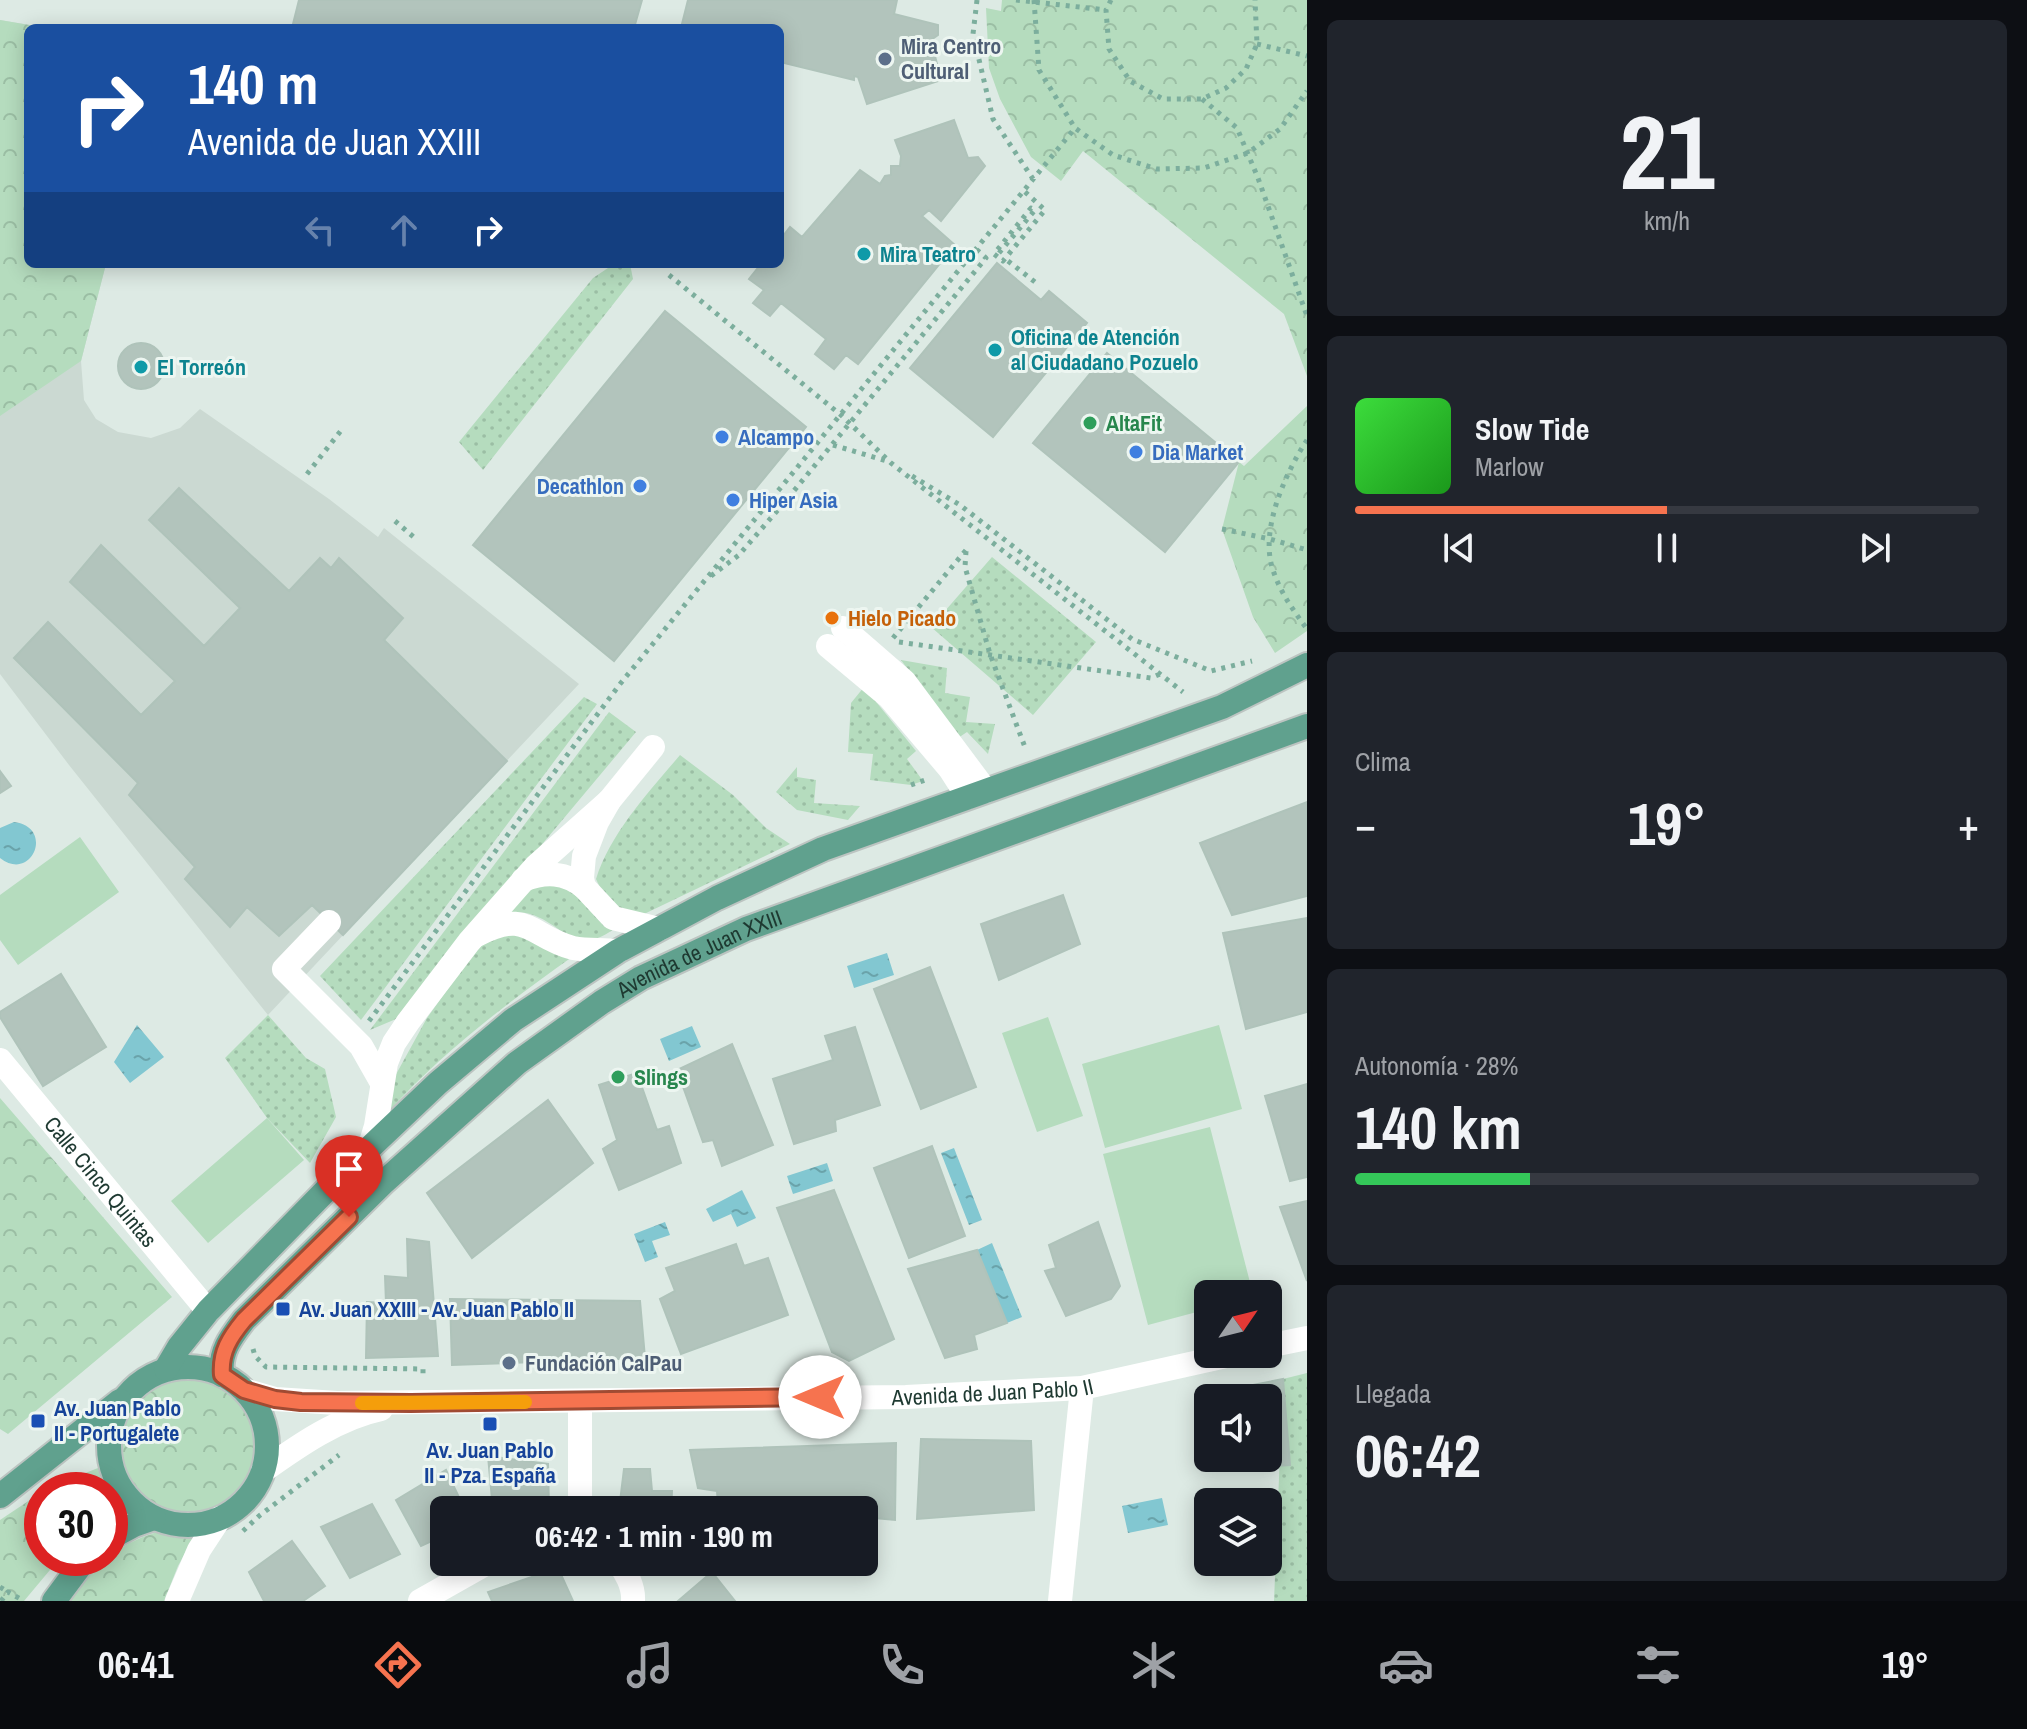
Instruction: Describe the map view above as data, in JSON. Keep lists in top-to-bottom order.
{
  "streets": {
    "main road": ["Avenida de Juan XXIII"],
    "street": ["Calle Cinco Quintas", "Avenida de Juan Pablo II"]
  },
  "crossings": [
    ["Avenida de Juan XXIII", "Calle Cinco Quintas"],
    ["Avenida de Juan XXIII", "Avenida de Juan Pablo II"]
  ],
  "places": {
    "other": [
      "Mira Centro Cultural",
      "Mira Teatro",
      "Oficina de Atención al Ciudadano Pozuelo",
      "El Torreón",
      "AltaFit",
      "Alcampo",
      "Dia Market",
      "Decathlon",
      "Hiper Asia",
      "Hielo Picado",
      "Slings",
      "Fundación CalPau"
    ],
    "transit": ["Av. Juan XXIII - Av. Juan Pablo II", "Av. Juan Pablo II - Portugalete", "Av. Juan Pablo II - Pza. España"]
  },
  "north": "top right",
  "page": {
    "tile": [
      ["21", "km/h"],
      "Clima",
      ["Autonomía · 28%", "140 km"],
      ["Llegada", "06:42"]
    ],
    "turn": ["140 m", "Avenida de Juan XXIII"],
    "song": ["Slow Tide", "Marlow"],
    "heat": ["−", "19°", "+"],
    "limit": "30",
    "trip": "06:42 · 1 min · 190 m",
    "tabs": ["06:41", "19°"]
  }
}
